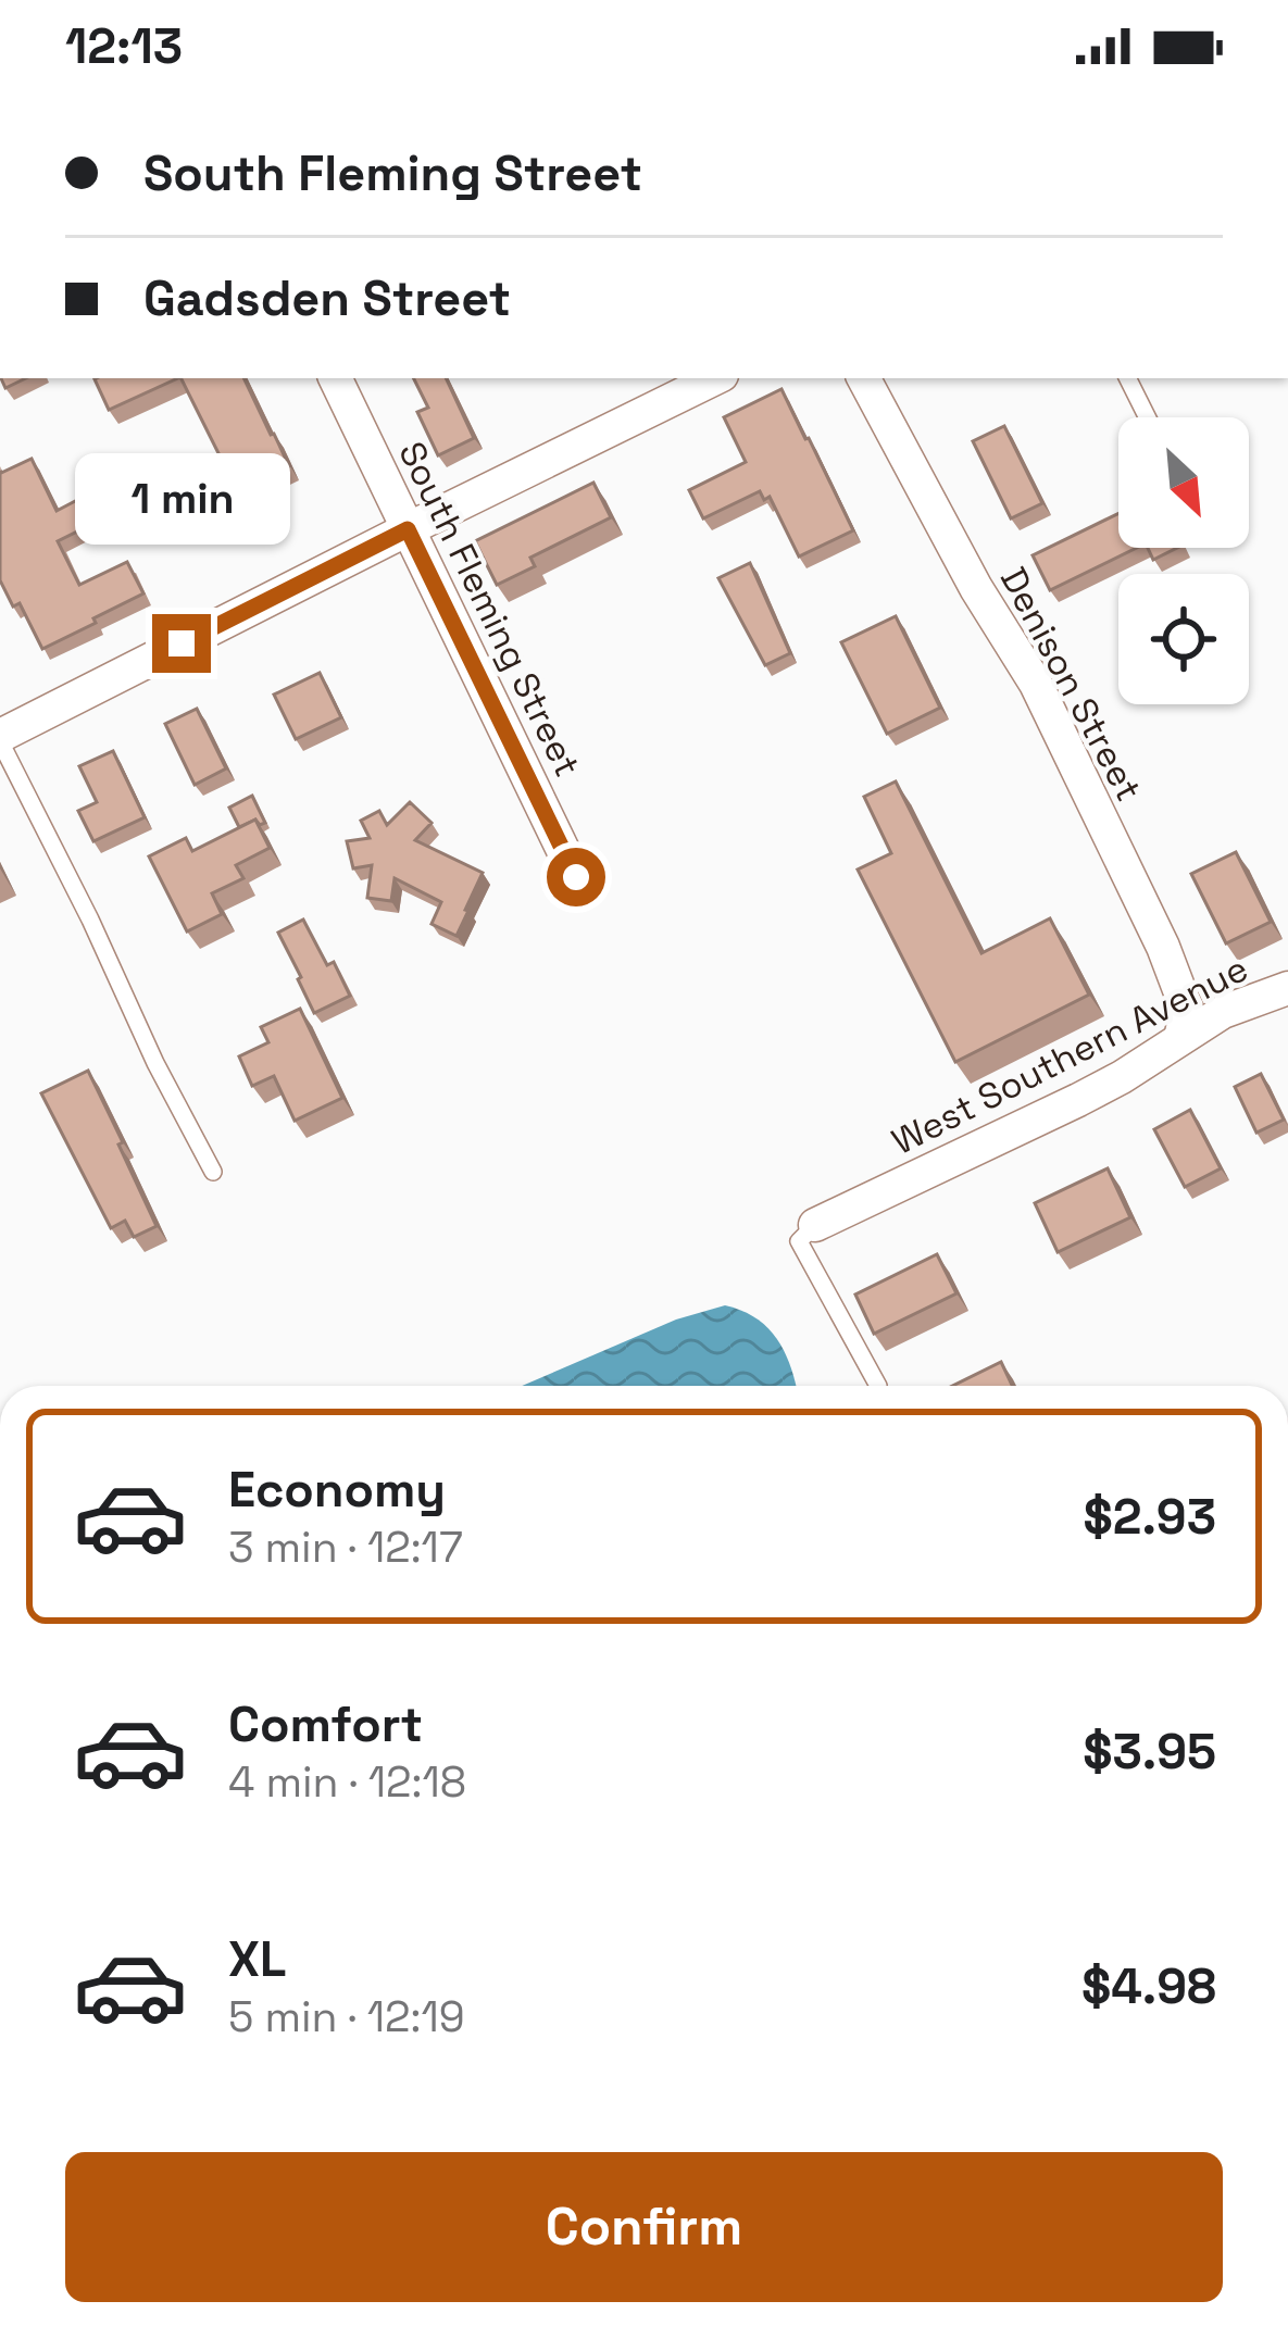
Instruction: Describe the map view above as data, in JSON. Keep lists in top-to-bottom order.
{
  "streets": {
    "street": ["South Fleming Street", "Denison Street", "West Southern Avenue"]
  },
  "crossings": [
    ["Denison Street", "West Southern Avenue"]
  ],
  "north": "bottom right",
  "page": {
    "status": "12:13",
    "banner": ["South Fleming Street", "Gadsden Street"],
    "bubble": "1 min",
    "list": [
      {
        "name": "Economy",
        "note": "3 min · 12:17",
        "value": "$2.93"
      },
      {
        "name": "Comfort",
        "note": "4 min · 12:18",
        "value": "$3.95"
      },
      {
        "name": "XL",
        "note": "5 min · 12:19",
        "value": "$4.98"
      }
    ],
    "buttons": "Confirm"
  }
}
